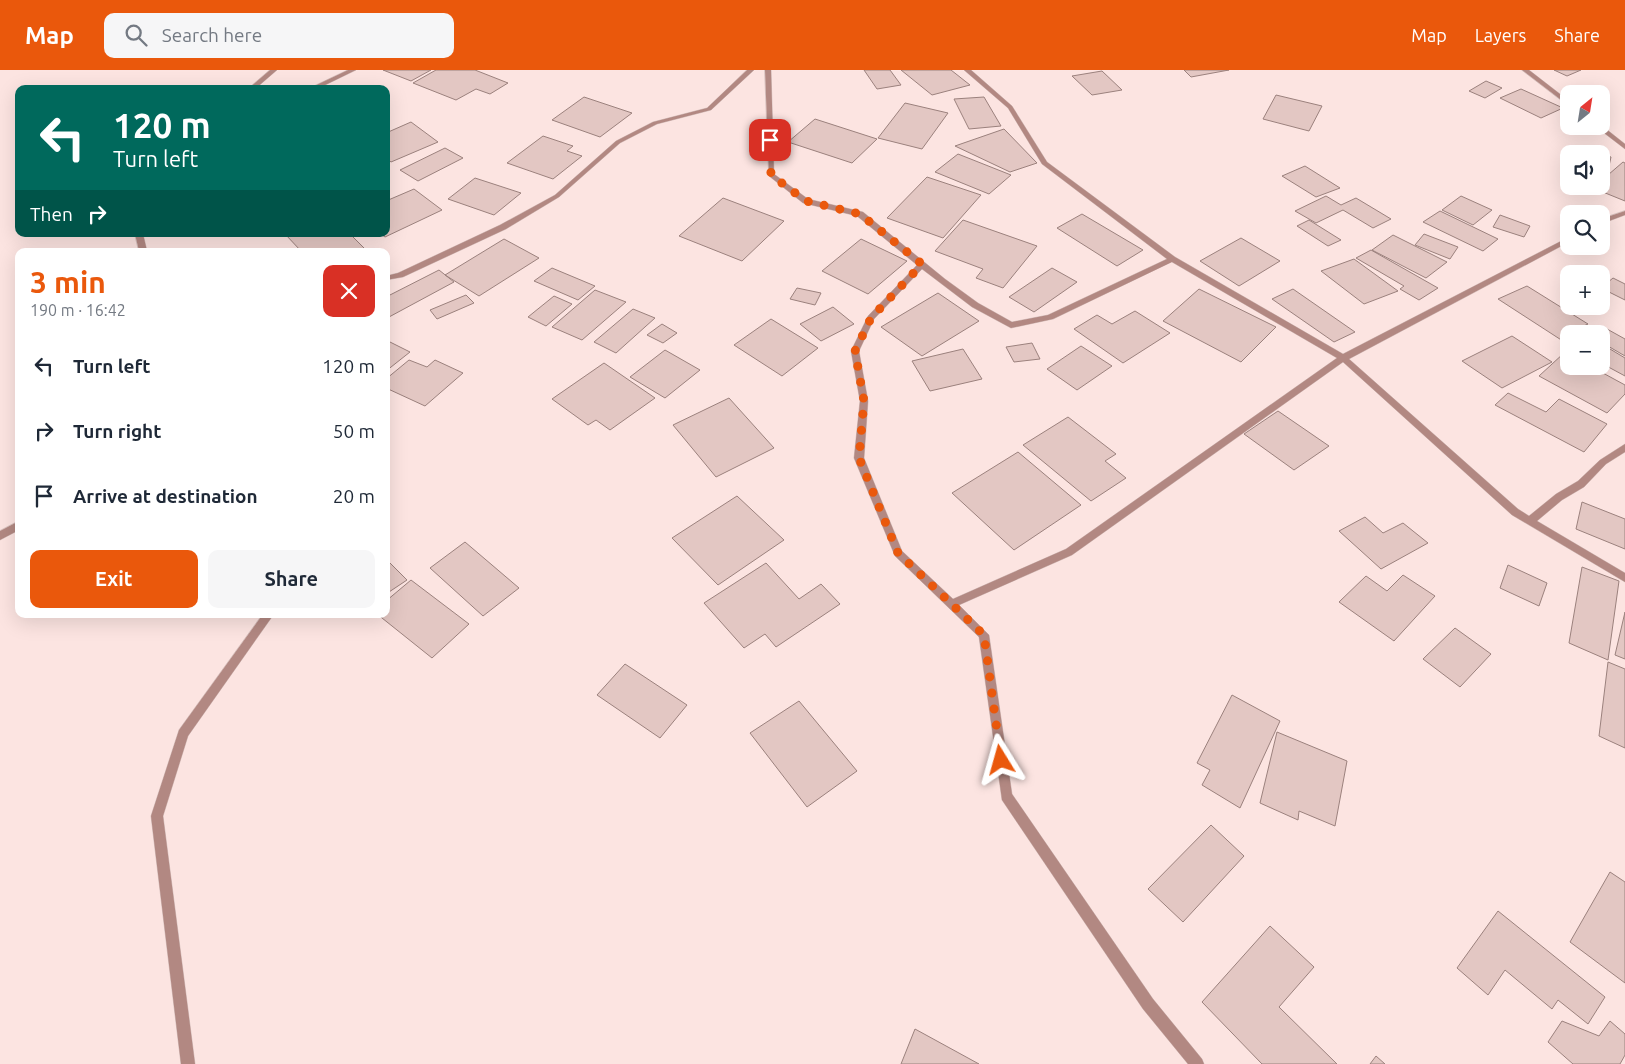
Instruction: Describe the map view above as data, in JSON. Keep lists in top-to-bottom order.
{
  "north": "top right",
  "page": {
    "header": "Map",
    "search": "Search here",
    "nav": ["Map", "Layers", "Share"],
    "map_buttons": ["+", "−"],
    "turn": ["120 m", "Turn left"],
    "then": "Then",
    "heading": ["3 min", "190 m · 16:42"],
    "list": [
      {
        "name": "Turn left",
        "value": "120 m"
      },
      {
        "name": "Turn right",
        "value": "50 m"
      },
      {
        "name": "Arrive at destination",
        "value": "20 m"
      }
    ],
    "buttons": ["Exit", "Share"]
  }
}
